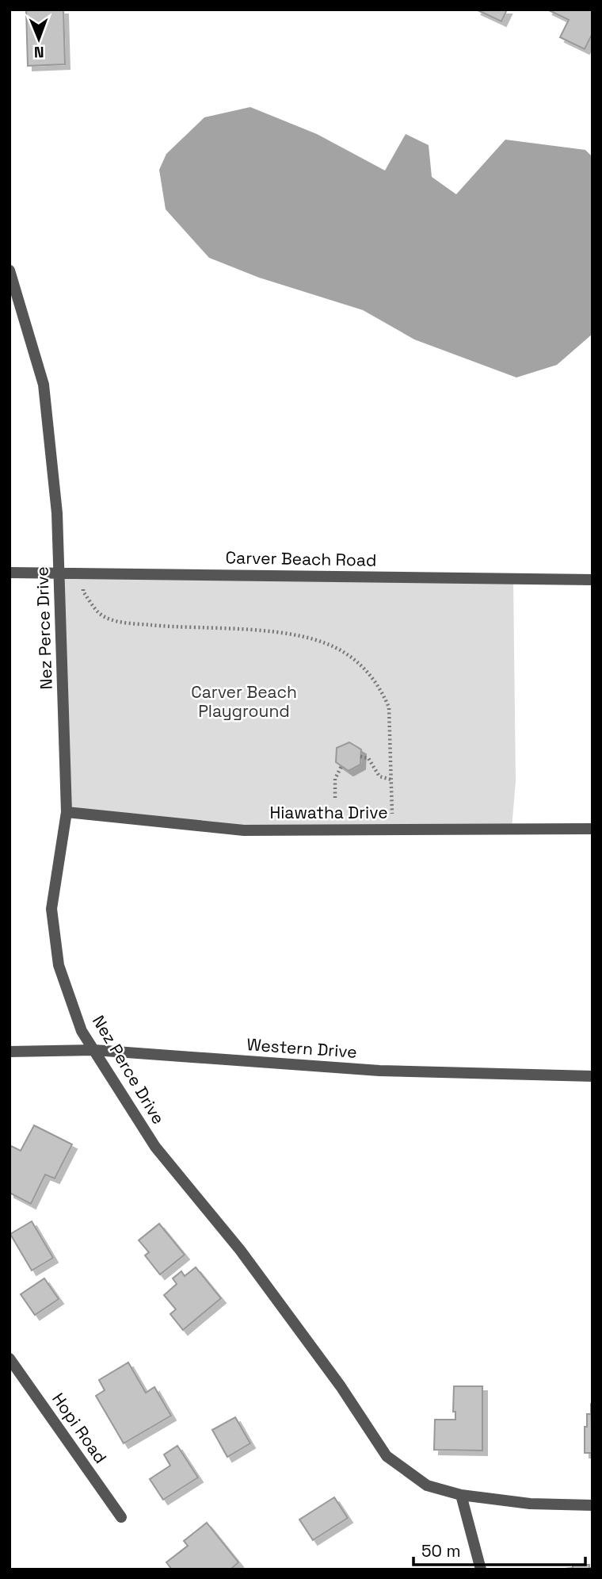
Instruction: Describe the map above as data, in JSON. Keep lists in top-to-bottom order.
{
  "streets": {
    "street": [
      "Carver Beach Road",
      "Nez Perce Drive",
      "Hiawatha Drive",
      "Western Drive",
      "Hopi Road"
    ]
  },
  "crossings": [
    ["Carver Beach Road", "Nez Perce Drive"],
    ["Nez Perce Drive", "Hiawatha Drive"],
    ["Nez Perce Drive", "Western Drive"]
  ],
  "parks": ["Carver Beach Playground"],
  "scale_bar": "50 m",
  "north": "bottom"
}
